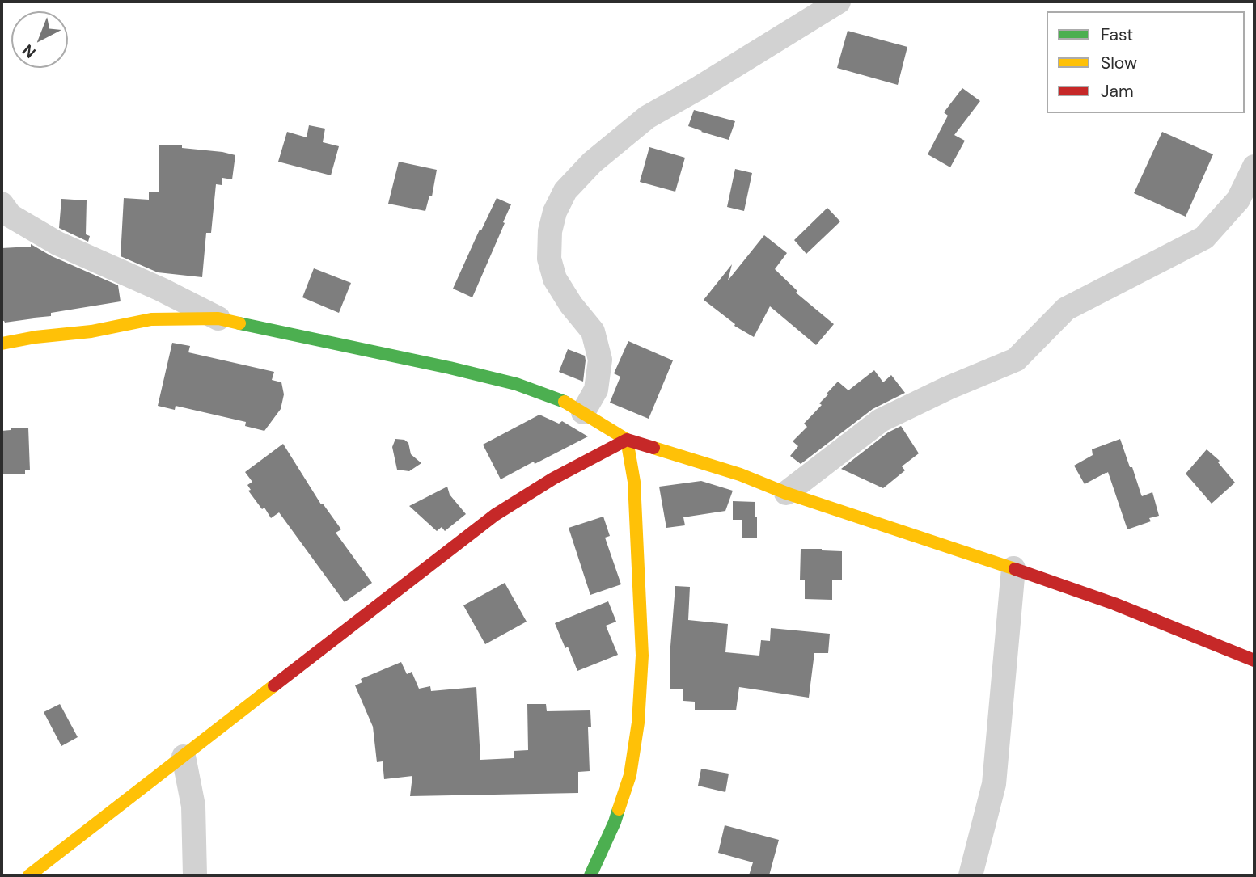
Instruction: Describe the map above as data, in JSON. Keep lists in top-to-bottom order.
{
  "legend": ["Fast", "Slow", "Jam"],
  "north": "bottom left"
}
